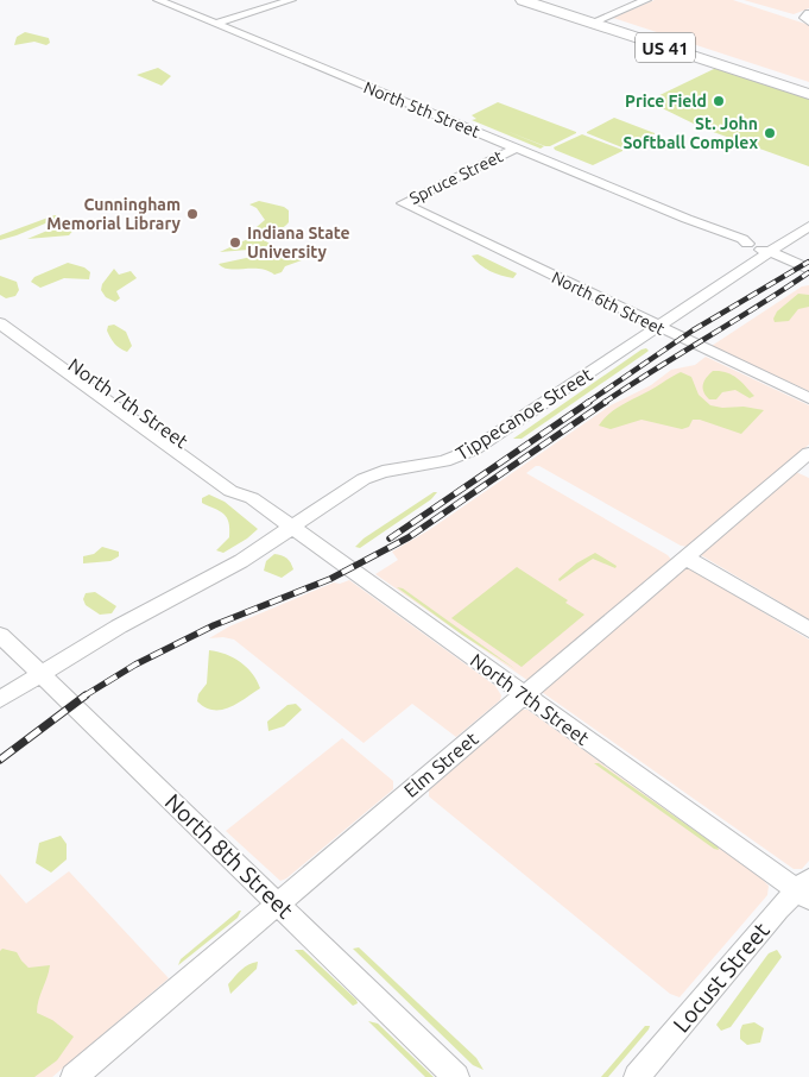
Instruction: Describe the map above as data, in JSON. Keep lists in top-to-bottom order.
{
  "streets": {
    "highway": ["US 41"],
    "street": [
      "North 5th Street",
      "Spruce Street",
      "North 6th Street",
      "North 7th Street",
      "Tippecanoe Street",
      "Elm Street",
      "North 8th Street",
      "Locust Street"
    ]
  },
  "crossings": [
    ["North 5th Street", "Spruce Street"],
    ["North 5th Street", "Tippecanoe Street"],
    ["Spruce Street", "North 6th Street"],
    ["North 6th Street", "Tippecanoe Street"],
    ["North 7th Street", "Tippecanoe Street"],
    ["North 7th Street", "Elm Street"],
    ["North 7th Street", "Locust Street"],
    ["Tippecanoe Street", "North 8th Street"],
    ["Elm Street", "North 8th Street"]
  ],
  "places": [
    "Price Field",
    "St. John Softball Complex",
    "Cunningham Memorial Library",
    "Indiana State University"
  ]
}
